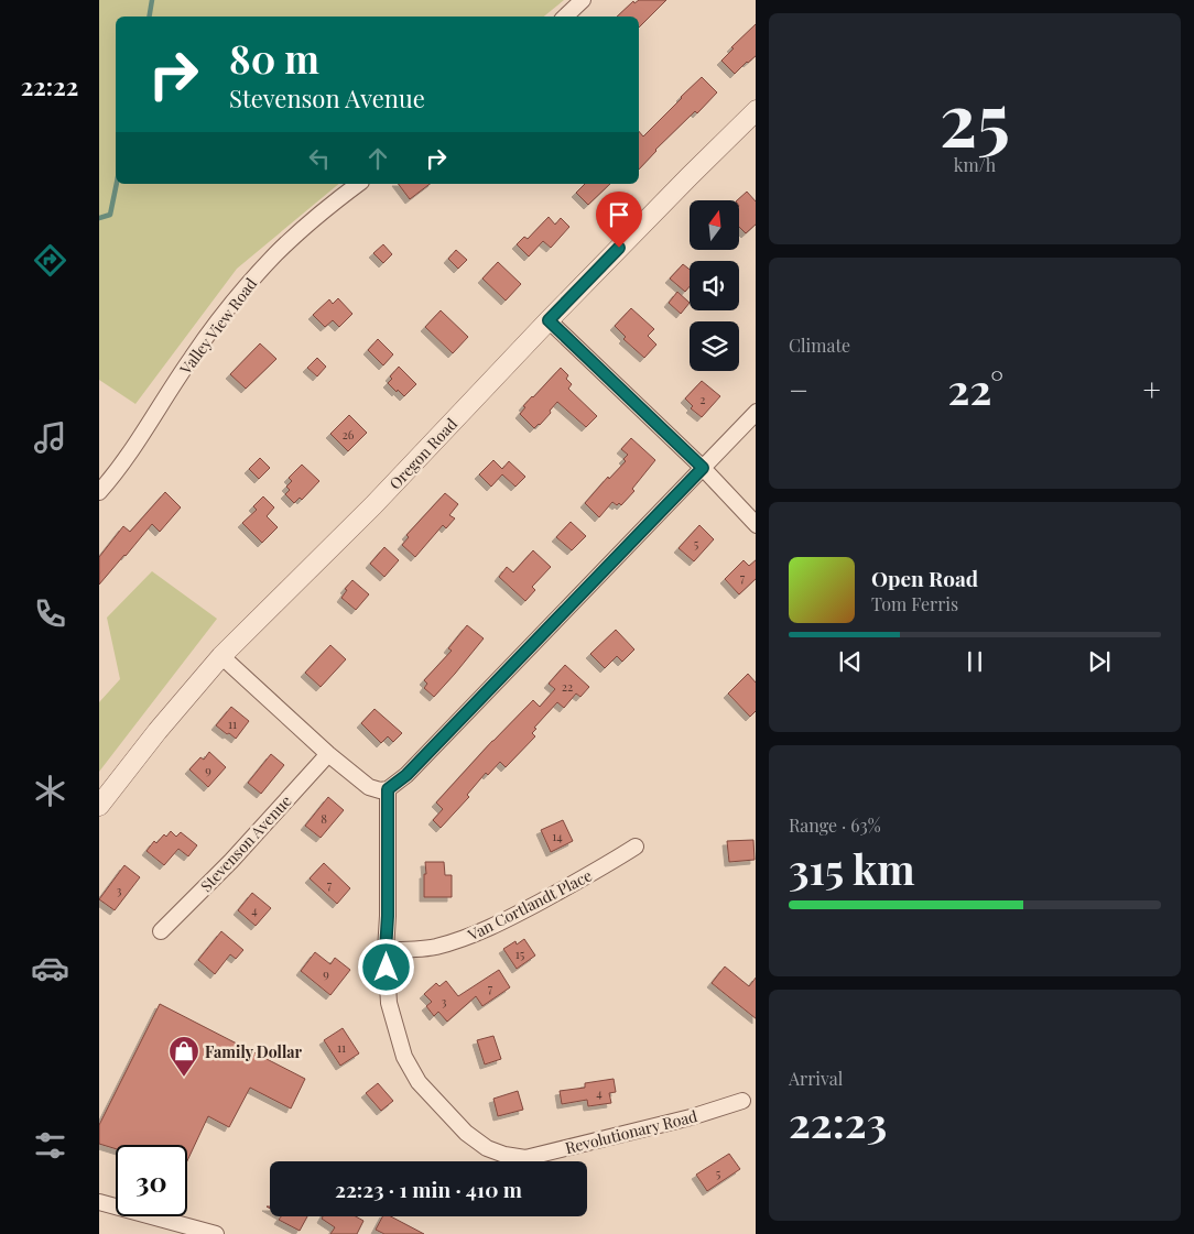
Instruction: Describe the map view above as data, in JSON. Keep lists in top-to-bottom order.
{
  "streets": {
    "street": [
      "Valley View Road",
      "Oregon Road",
      "Stevenson Avenue",
      "Van Cortlandt Place",
      "Revolutionary Road"
    ]
  },
  "crossings": [
    ["Van Cortlandt Place", "Revolutionary Road"]
  ],
  "places": {
    "shop": ["Family Dollar"]
  },
  "house_numbers": [
    "2",
    "26",
    "5",
    "7",
    "22",
    "11",
    "9",
    "8",
    "14",
    "7",
    "3",
    "4",
    "15",
    "9",
    "7",
    "3",
    "11",
    "4",
    "5"
  ],
  "north": "top",
  "page": {
    "tabs": "22:22",
    "tile": [
      ["25", "km/h"],
      "Climate",
      ["Range · 63%", "315 km"],
      ["Arrival", "22:23"]
    ],
    "turn": ["80 m", "Stevenson Avenue"],
    "heat": ["−", "22°", "+"],
    "song": ["Open Road", "Tom Ferris"],
    "limit": "30",
    "trip": "22:23 · 1 min · 410 m"
  }
}
